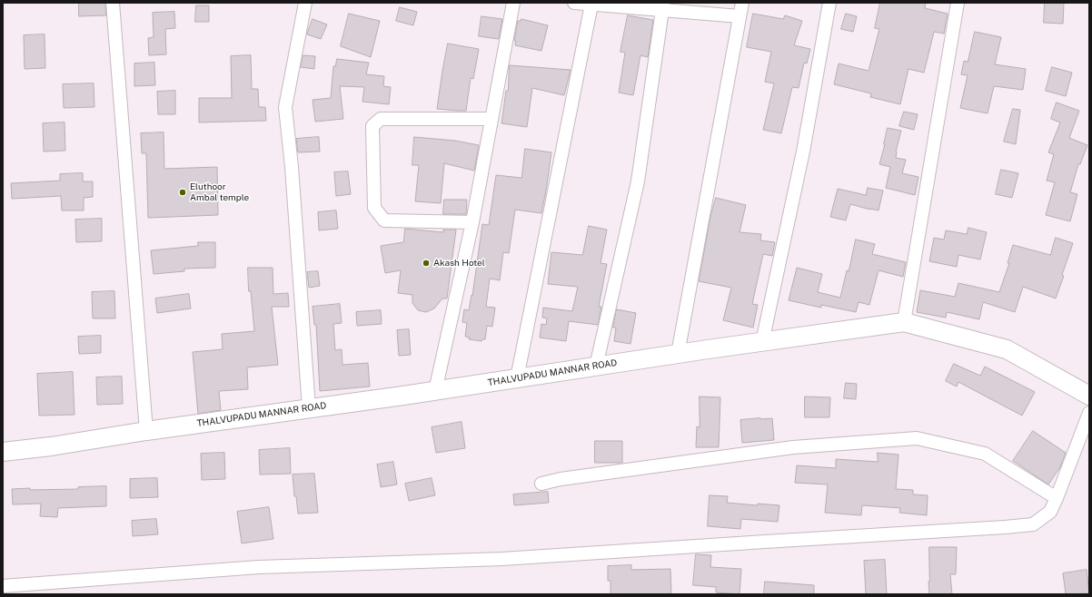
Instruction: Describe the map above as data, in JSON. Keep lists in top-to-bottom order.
{
  "streets": {
    "street": ["THALVUPADU MANNAR ROAD"]
  },
  "places": ["Eluthoor Ambal temple", "Akash Hotel"]
}
